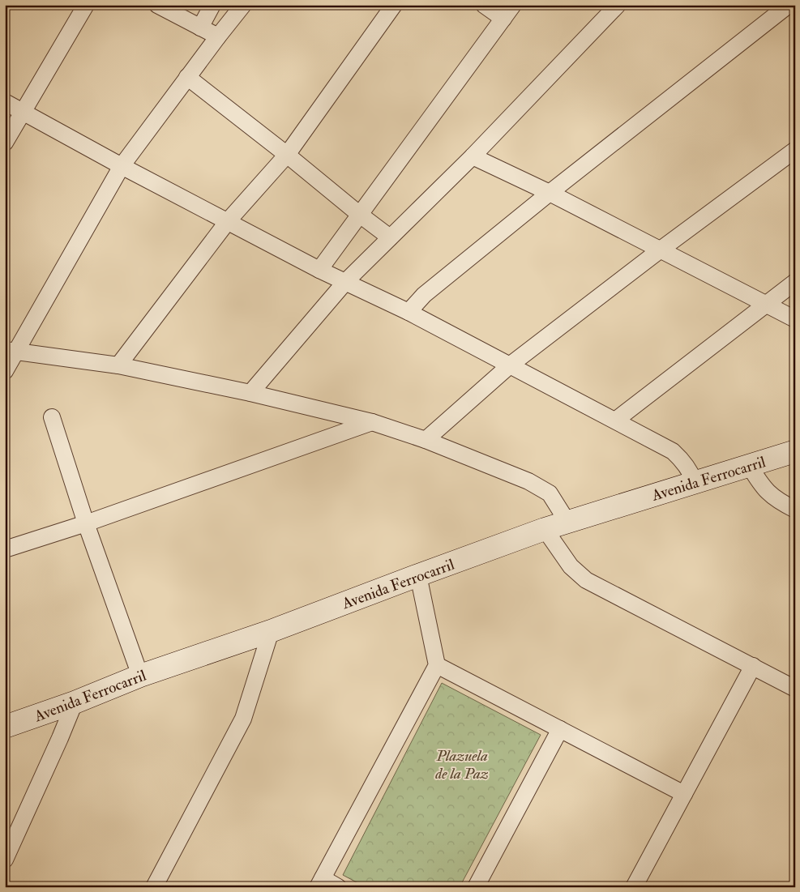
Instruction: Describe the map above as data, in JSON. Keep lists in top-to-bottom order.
{
  "streets": {
    "main road": ["Avenida Ferrocarril"]
  },
  "parks": ["Plazuela de la Paz"]
}
